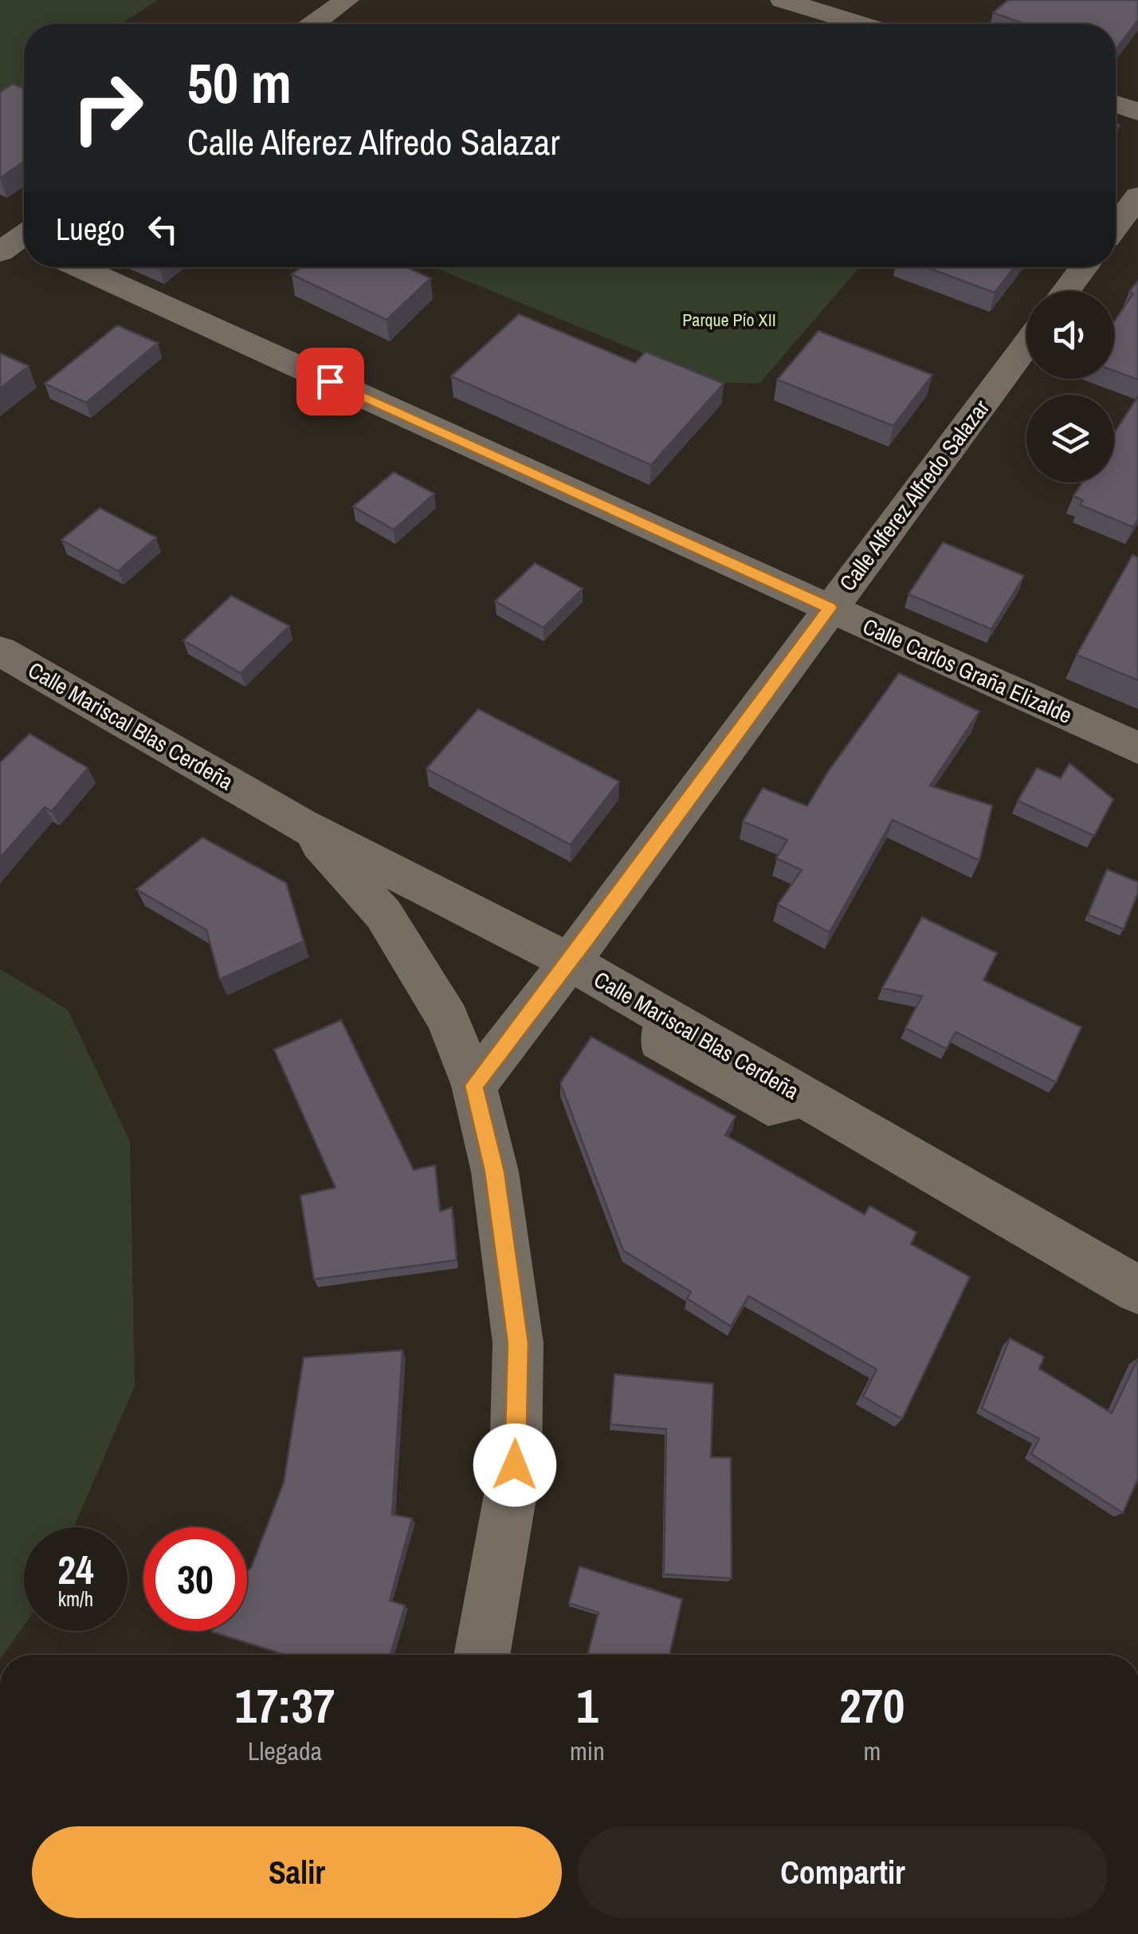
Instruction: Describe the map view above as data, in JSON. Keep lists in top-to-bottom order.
{
  "streets": {
    "street": ["Calle Alferez Alfredo Salazar", "Calle Carlos Graña Elizalde", "Calle Mariscal Blas Cerdeña"]
  },
  "crossings": [
    ["Calle Alferez Alfredo Salazar", "Calle Carlos Graña Elizalde"],
    ["Calle Alferez Alfredo Salazar", "Calle Mariscal Blas Cerdeña"]
  ],
  "parks": ["Parque Pío XII"],
  "page": {
    "turn": ["50 m", "Calle Alferez Alfredo Salazar"],
    "then": "Luego",
    "speed": "24 km/h",
    "limit": "30",
    "eta": [
      "17:37",
      "Llegada",
      "1",
      "min",
      "270",
      "m"
    ],
    "buttons": ["Salir", "Compartir"]
  }
}
